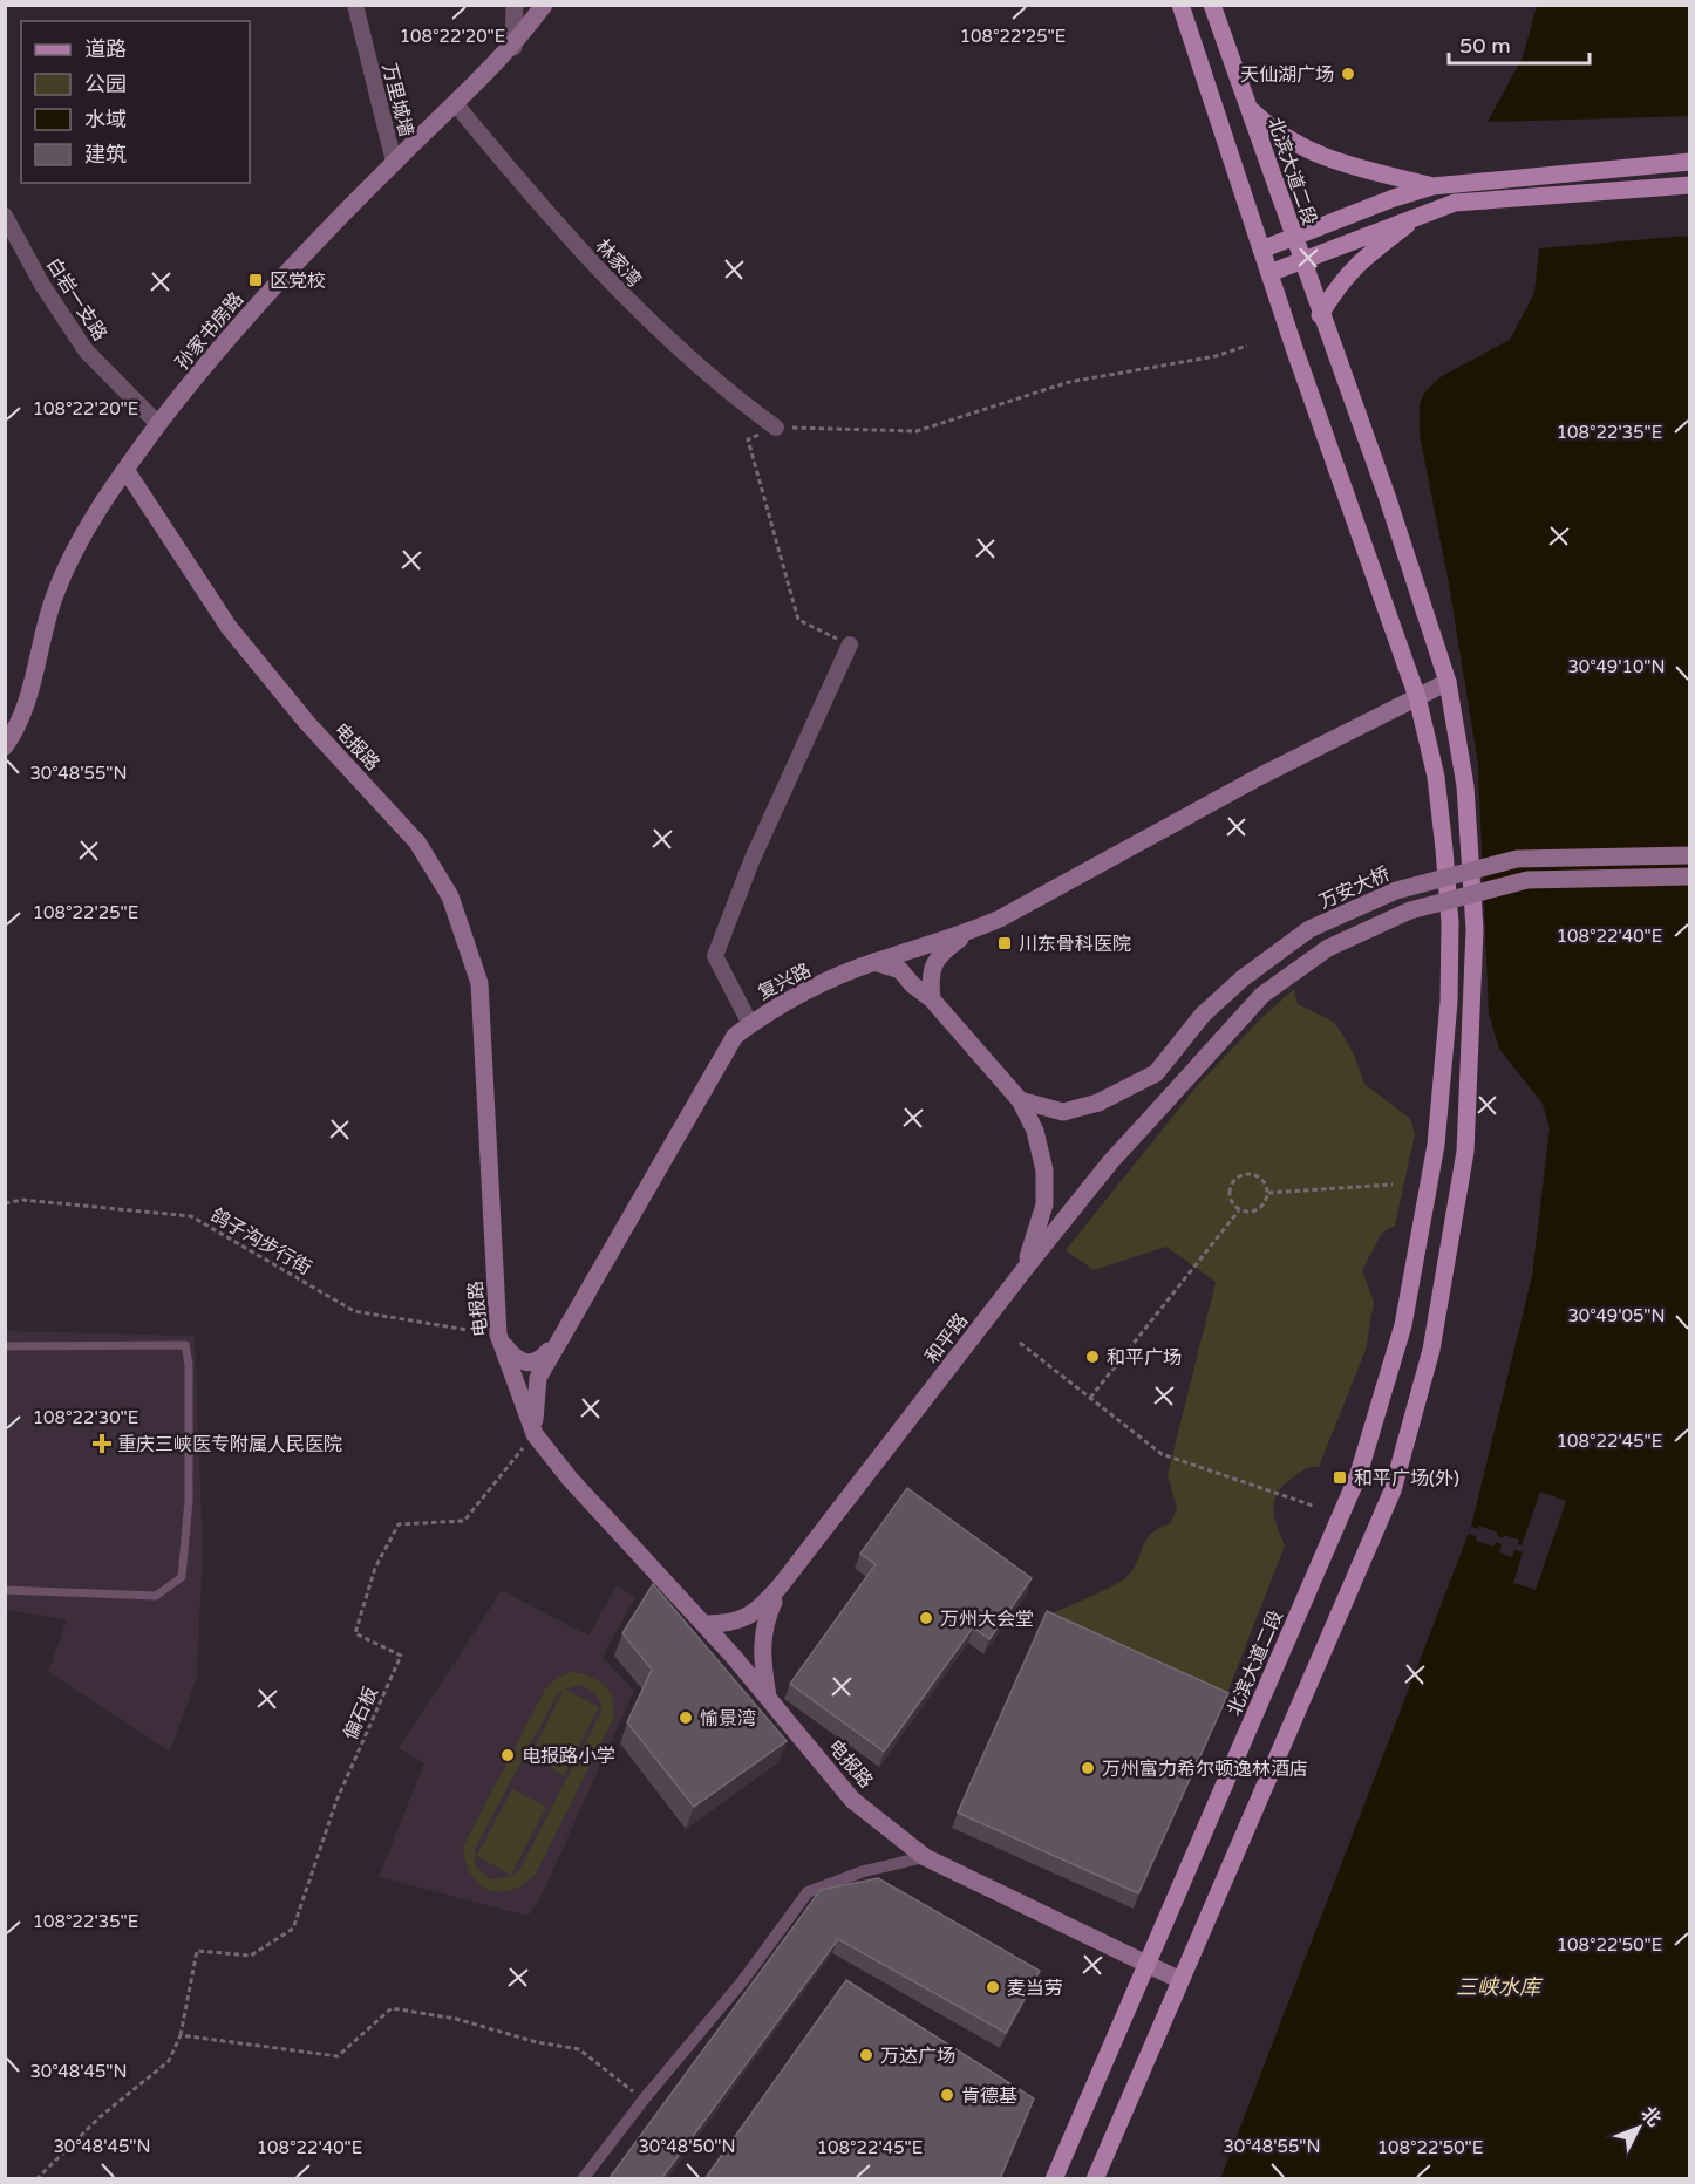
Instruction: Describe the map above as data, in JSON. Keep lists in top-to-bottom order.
{
  "streets": {
    "main road": [
      "北滨大道二段",
      "孙家书房路",
      "电报路",
      "万安大桥",
      "复兴路",
      "和平路"
    ],
    "street": ["万里城墙", "林家湾", "白岩一支路"],
    "path": ["鸽子沟步行街", "偏石板"]
  },
  "crossings": [
    ["万里城墙", "孙家书房路"],
    ["北滨大道二段", "电报路"],
    ["北滨大道二段", "复兴路"],
    ["林家湾", "孙家书房路"],
    ["白岩一支路", "孙家书房路"],
    ["孙家书房路", "电报路"],
    ["电报路", "复兴路"],
    ["电报路", "鸽子沟步行街"],
    ["电报路", "和平路"],
    ["电报路", "偏石板"],
    ["复兴路", "偏石板"]
  ],
  "water": ["三峡水库"],
  "places": {
    "other": [
      "天仙湖广场",
      "和平广场",
      "万州大会堂",
      "愉景湾",
      "电报路小学",
      "万州富力希尔顿逸林酒店",
      "麦当劳",
      "万达广场",
      "肯德基"
    ],
    "transit": ["区党校", "川东骨科医院", "和平广场(外)"],
    "health": ["重庆三峡医专附属人民医院"]
  },
  "legend": [
    "道路",
    "公园",
    "水域",
    "建筑"
  ],
  "scale_bar": "50 m",
  "north": "top right",
  "coordinates": [
    "108°22'20\"E",
    "108°22'25\"E",
    "108°22'35\"E",
    "30°49'10\"N",
    "30°48'55\"N",
    "108°22'40\"E",
    "30°49'05\"N",
    "108°22'30\"E",
    "108°22'45\"E",
    "108°22'50\"E",
    "30°48'45\"N",
    "30°48'50\"N"
  ]
}
